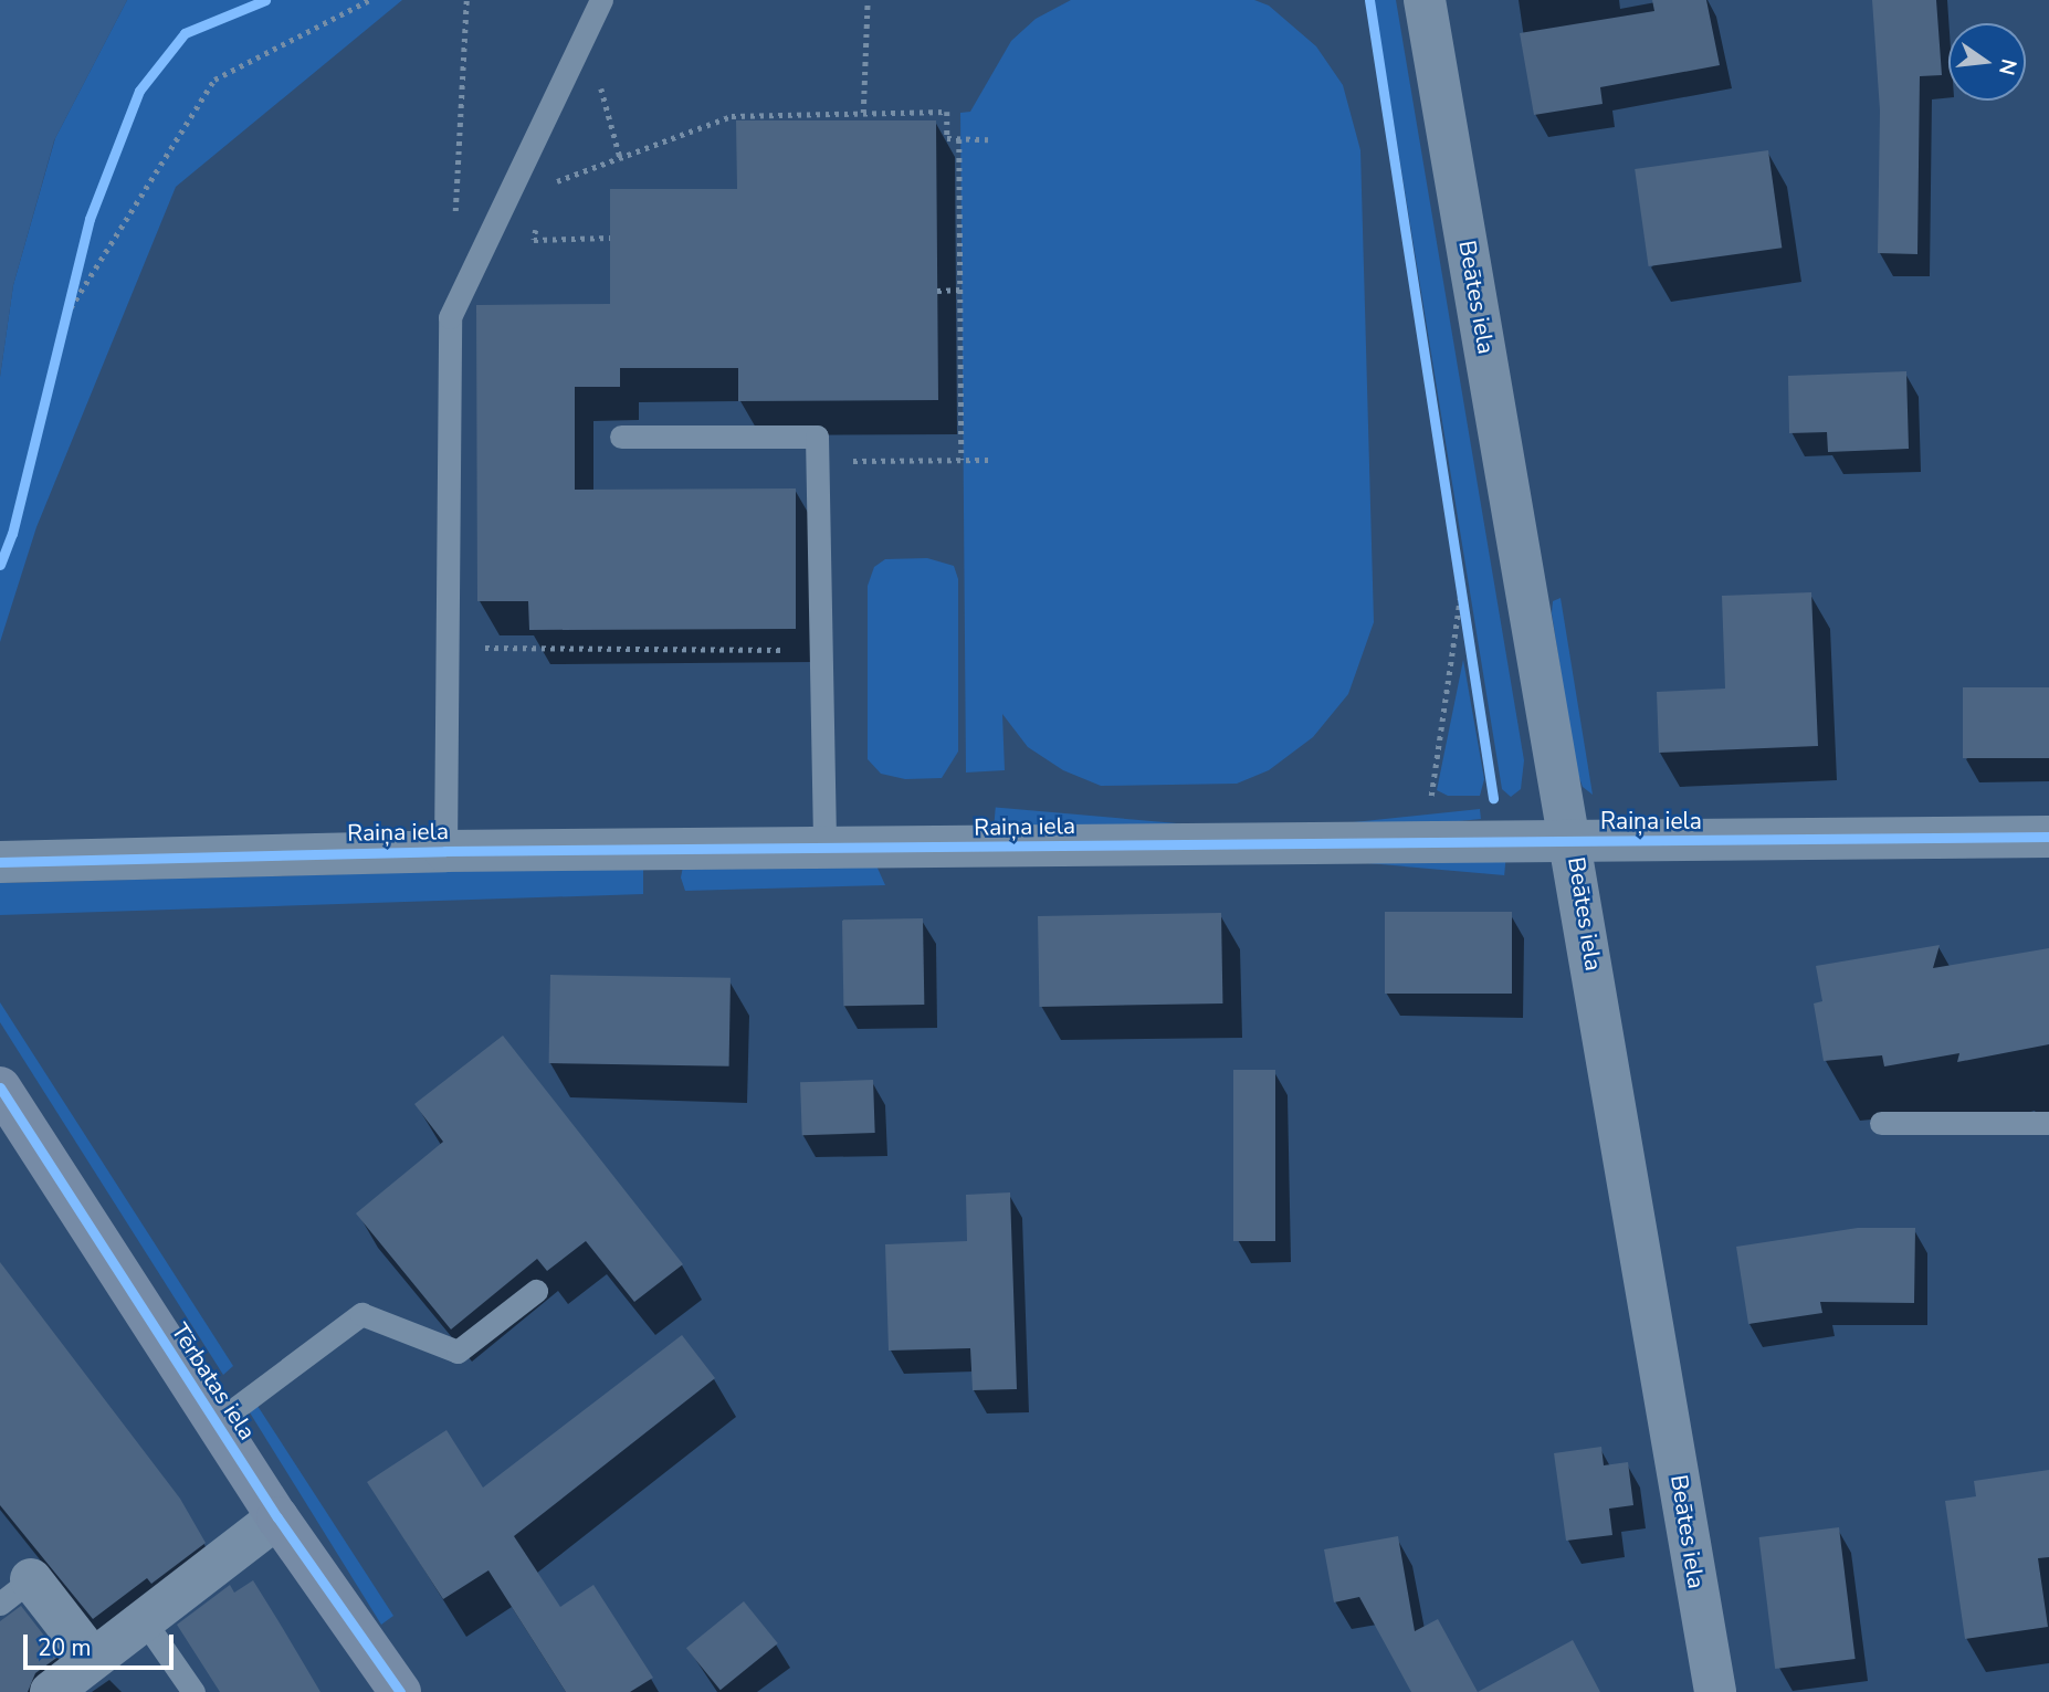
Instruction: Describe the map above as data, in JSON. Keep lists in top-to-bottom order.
{
  "streets": {
    "main road": ["Tērbatas iela"],
    "street": ["Beātes iela", "Raiņa iela"]
  },
  "crossings": [
    ["Beātes iela", "Raiņa iela"]
  ],
  "scale_bar": "20 m",
  "north": "right"
}
